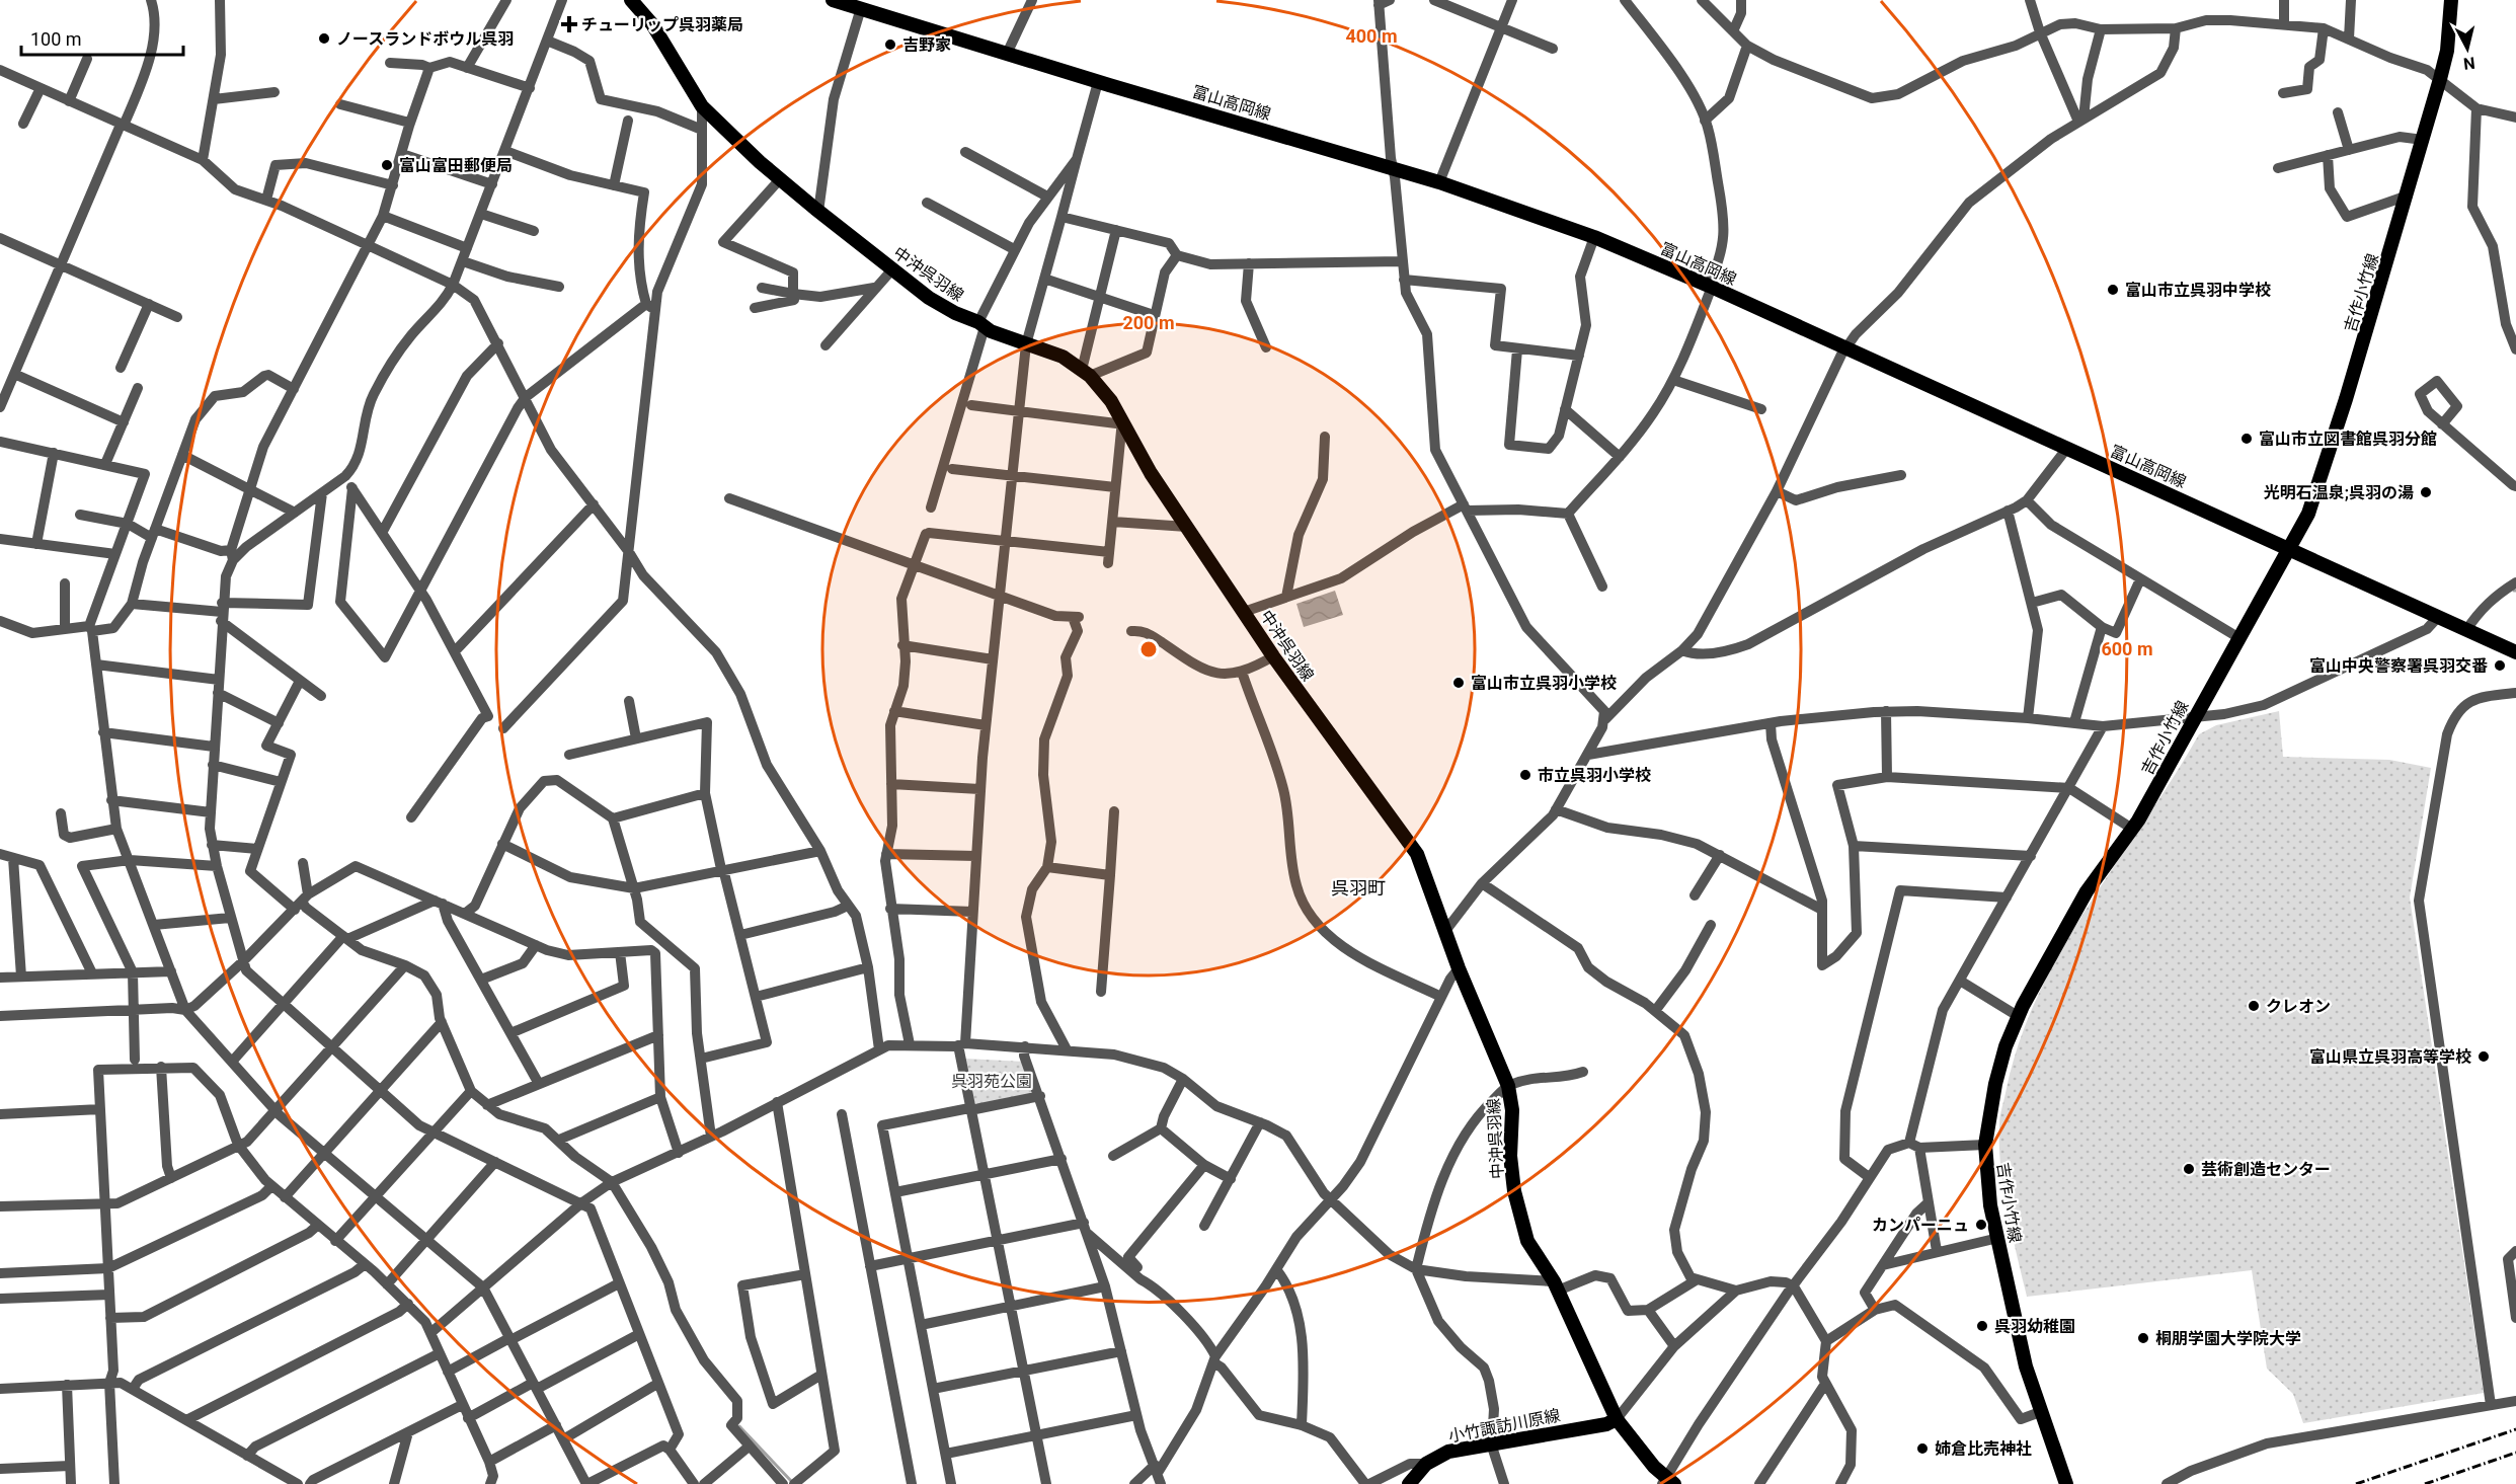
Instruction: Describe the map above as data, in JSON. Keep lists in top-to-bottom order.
{
  "streets": {
    "main road": [
      "富山高岡線",
      "中沖呉羽線",
      "吉作小竹線",
      "小竹諏訪川原線"
    ]
  },
  "crossings": [
    ["富山高岡線", "吉作小竹線"],
    ["中沖呉羽線", "小竹諏訪川原線"]
  ],
  "districts": ["呉羽町"],
  "parks": ["呉羽苑公園"],
  "places": {
    "health": ["チューリップ呉羽薬局"],
    "other": [
      "ノースランドボウル呉羽",
      "吉野家",
      "富山富田郵便局",
      "富山市立呉羽中学校",
      "富山市立図書館呉羽分館",
      "光明石温泉;呉羽の湯",
      "富山中央警察署呉羽交番",
      "富山市立呉羽小学校",
      "市立呉羽小学校",
      "クレオン",
      "富山県立呉羽高等学校",
      "芸術創造センター",
      "カンパーニュ",
      "呉羽幼稚園",
      "桐朋学園大学院大学",
      "姉倉比売神社"
    ]
  },
  "scale_bar": "100 m",
  "north": "bottom",
  "rings": ["400 m", "200 m", "600 m"]
}
